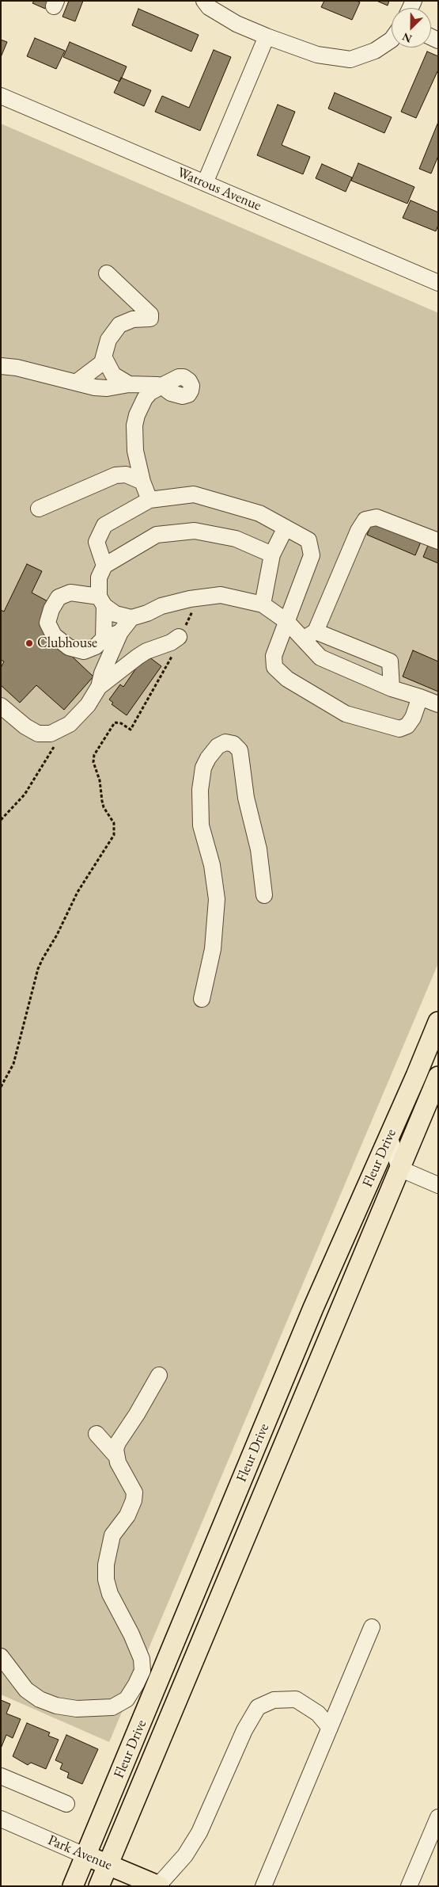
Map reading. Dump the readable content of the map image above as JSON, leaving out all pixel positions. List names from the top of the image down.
{
  "streets": {
    "main road": ["Fleur Drive", "Park Avenue"],
    "street": ["Watrous Avenue"]
  },
  "crossings": [
    ["Fleur Drive", "Park Avenue"]
  ],
  "places": ["Clubhouse"],
  "north": "bottom left"
}
